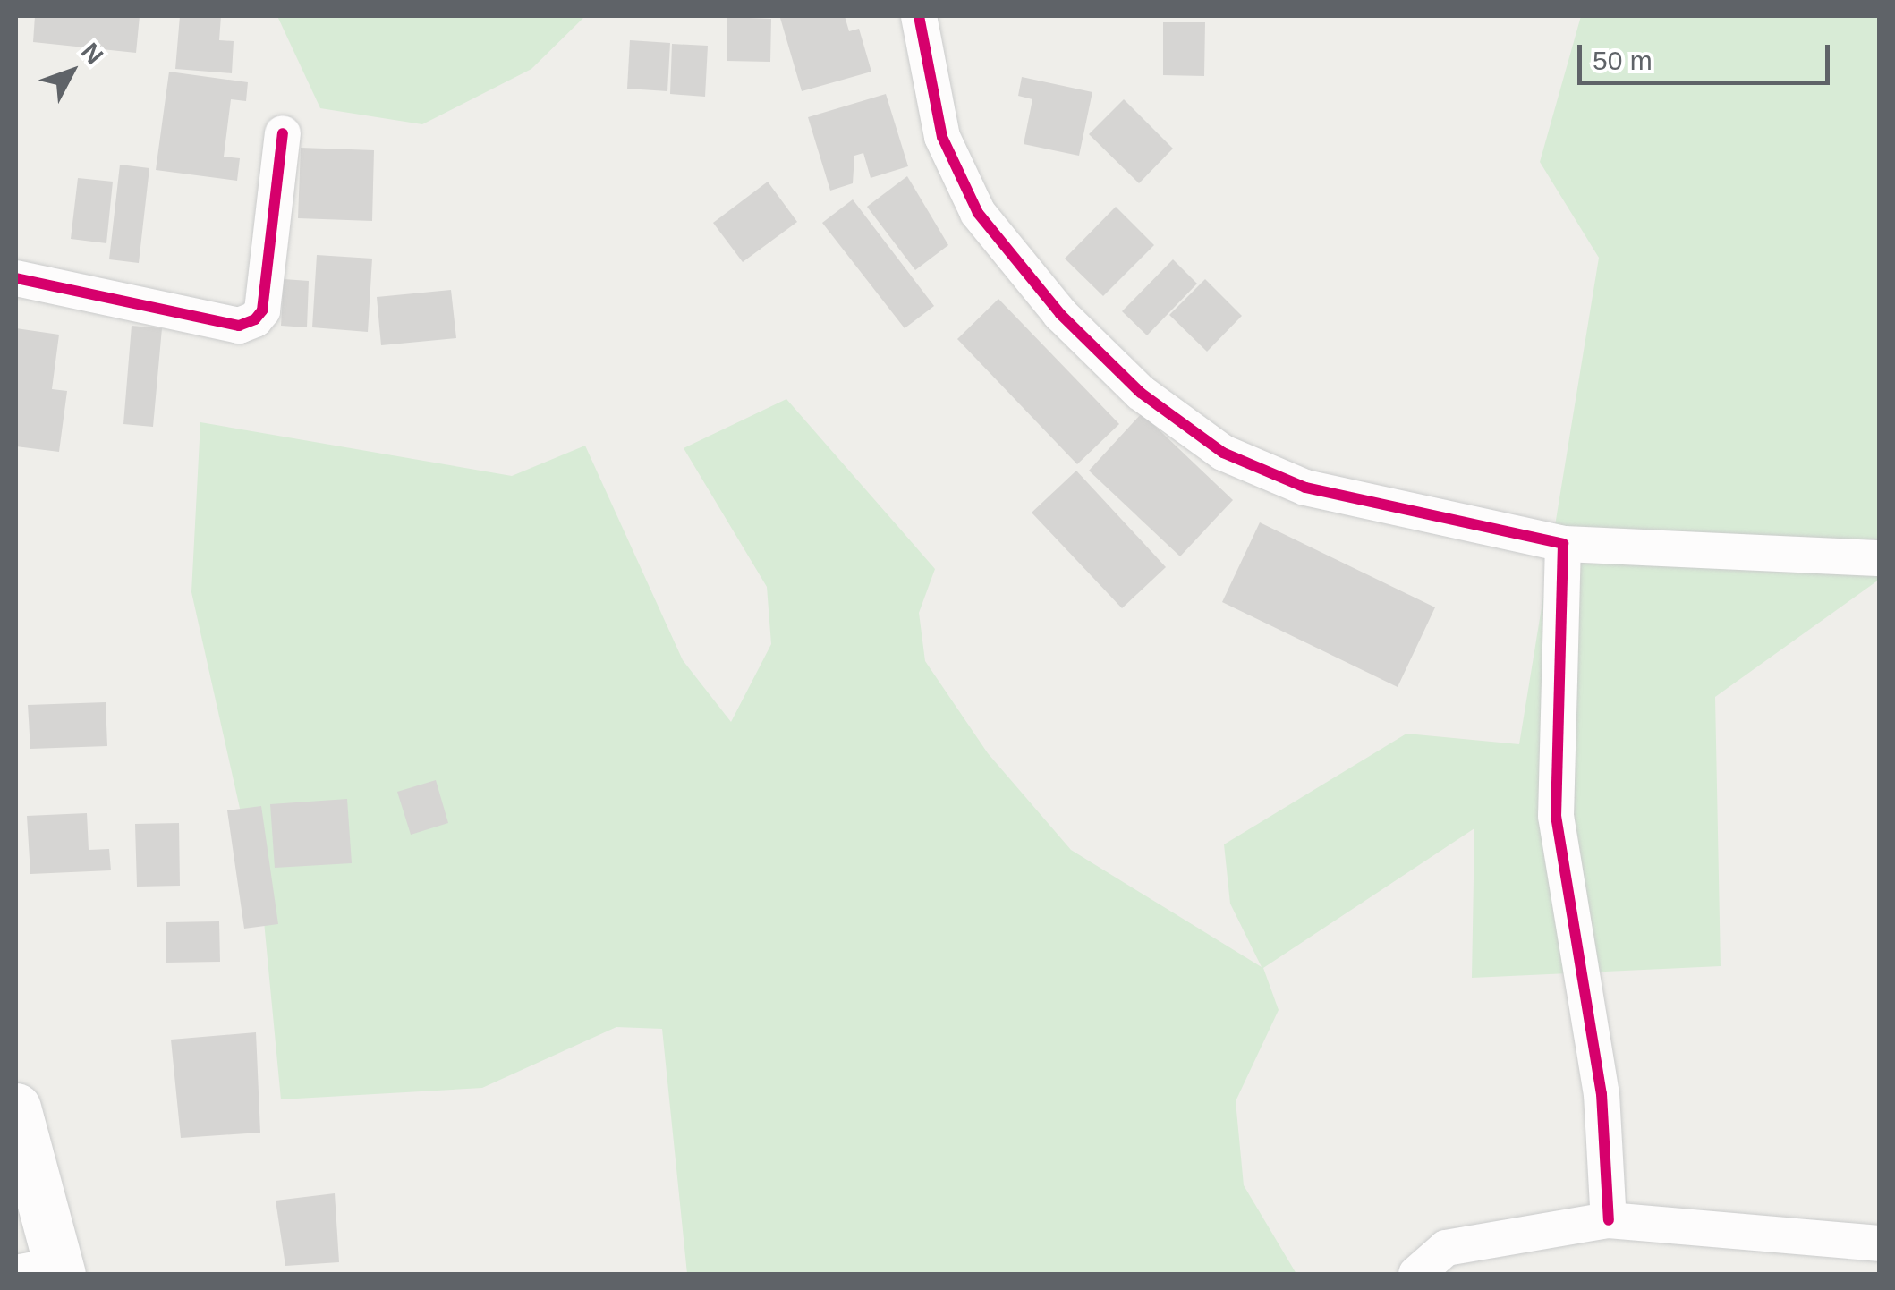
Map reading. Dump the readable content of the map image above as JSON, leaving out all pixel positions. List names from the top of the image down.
{
  "scale_bar": "50 m",
  "north": "top right"
}
